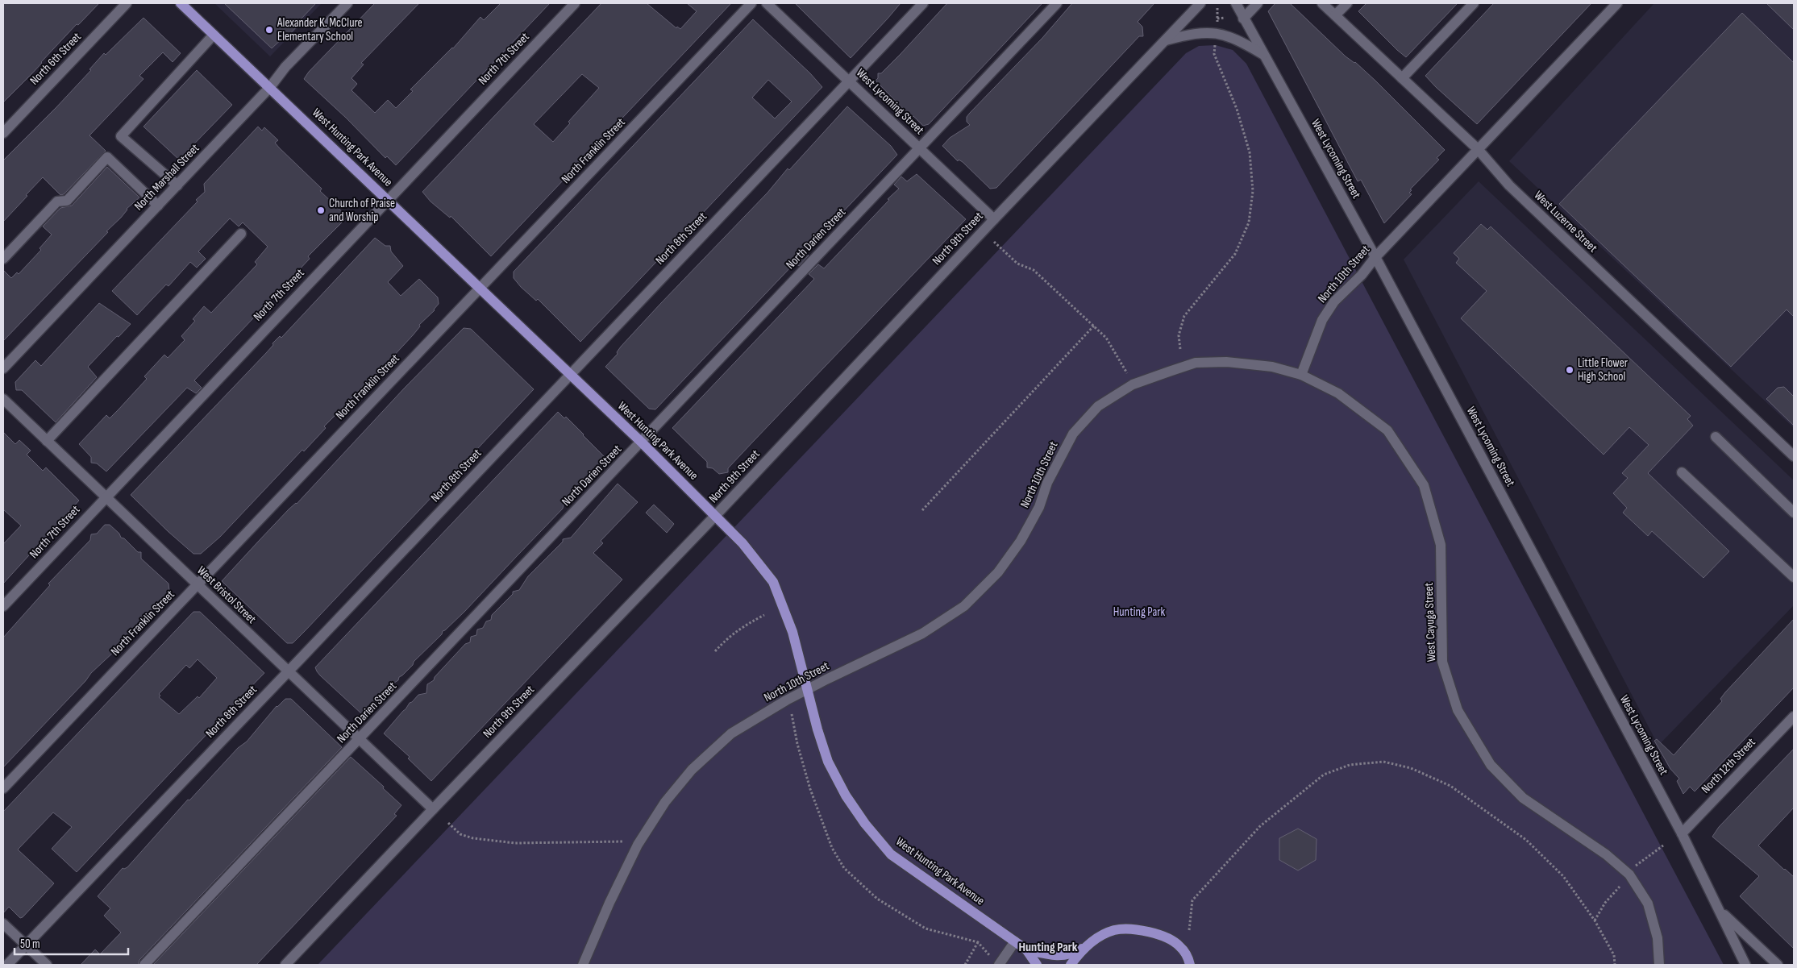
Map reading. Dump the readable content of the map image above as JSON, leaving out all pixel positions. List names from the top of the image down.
{
  "streets": {
    "main road": ["West Hunting Park Avenue"],
    "street": [
      "North 6th Street",
      "North 7th Street",
      "West Lycoming Street",
      "North Franklin Street",
      "North Marshall Street",
      "West Luzerne Street",
      "North 8th Street",
      "North Darien Street",
      "North 9th Street",
      "North 10th Street",
      "West Bristol Street",
      "West Cayuga Street",
      "North 12th Street"
    ]
  },
  "crossings": [
    ["North 7th Street", "West Hunting Park Avenue"],
    ["North 7th Street", "West Bristol Street"],
    ["West Lycoming Street", "North 8th Street"],
    ["West Lycoming Street", "North Darien Street"],
    ["West Lycoming Street", "North 9th Street"],
    ["West Lycoming Street", "North 10th Street"],
    ["West Lycoming Street", "North 12th Street"],
    ["West Hunting Park Avenue", "North Franklin Street"],
    ["West Hunting Park Avenue", "North Marshall Street"],
    ["West Hunting Park Avenue", "North 8th Street"],
    ["West Hunting Park Avenue", "North Darien Street"],
    ["West Hunting Park Avenue", "North 9th Street"],
    ["West Hunting Park Avenue", "North 10th Street"],
    ["North Franklin Street", "West Bristol Street"],
    ["West Luzerne Street", "North 10th Street"],
    ["North 8th Street", "West Bristol Street"],
    ["North Darien Street", "West Bristol Street"],
    ["North 9th Street", "West Bristol Street"],
    ["North 10th Street", "West Cayuga Street"]
  ],
  "districts": ["Hunting Park"],
  "parks": ["Hunting Park"],
  "places": ["Alexander K. McClure Elementary School", "Church of Praise and Worship", "Little Flower High School"],
  "scale_bar": "50 m"
}
